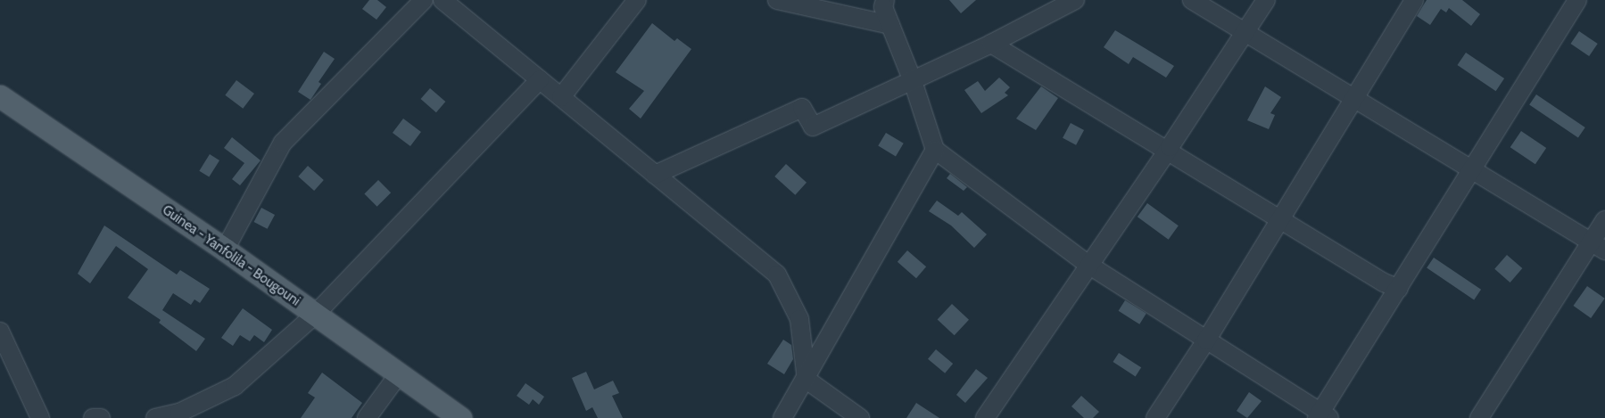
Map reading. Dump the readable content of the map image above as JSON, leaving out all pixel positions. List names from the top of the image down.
{
  "streets": {
    "main road": ["Guinea - Yanfolila - Bougouni"]
  }
}
